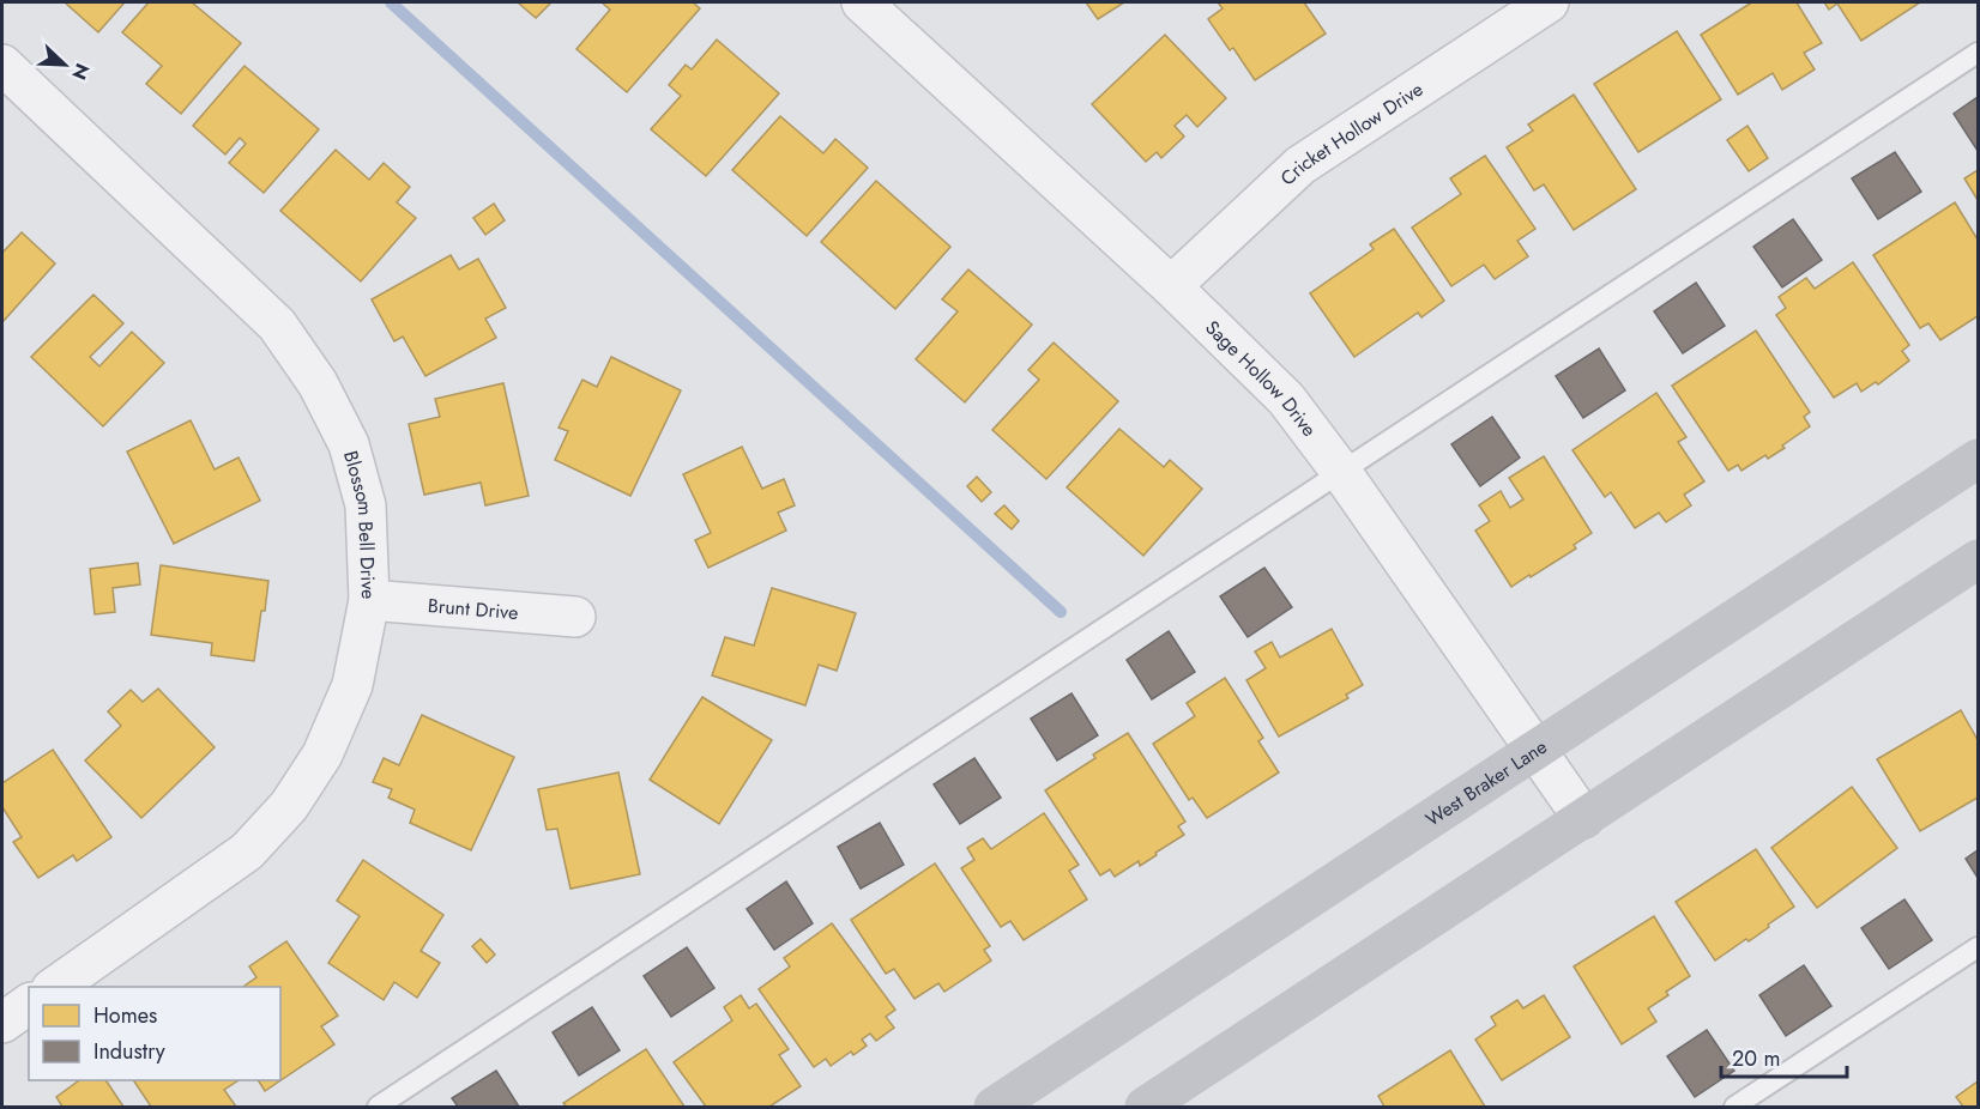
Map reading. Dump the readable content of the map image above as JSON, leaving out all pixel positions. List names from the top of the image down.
{
  "streets": {
    "main road": ["West Braker Lane"],
    "street": [
      "Cricket Hollow Drive",
      "Sage Hollow Drive",
      "Blossom Bell Drive",
      "Brunt Drive"
    ]
  },
  "crossings": [
    ["Cricket Hollow Drive", "Sage Hollow Drive"],
    ["Sage Hollow Drive", "West Braker Lane"],
    ["Blossom Bell Drive", "Brunt Drive"]
  ],
  "legend": ["Homes", "Industry"],
  "scale_bar": "20 m",
  "north": "bottom right"
}
